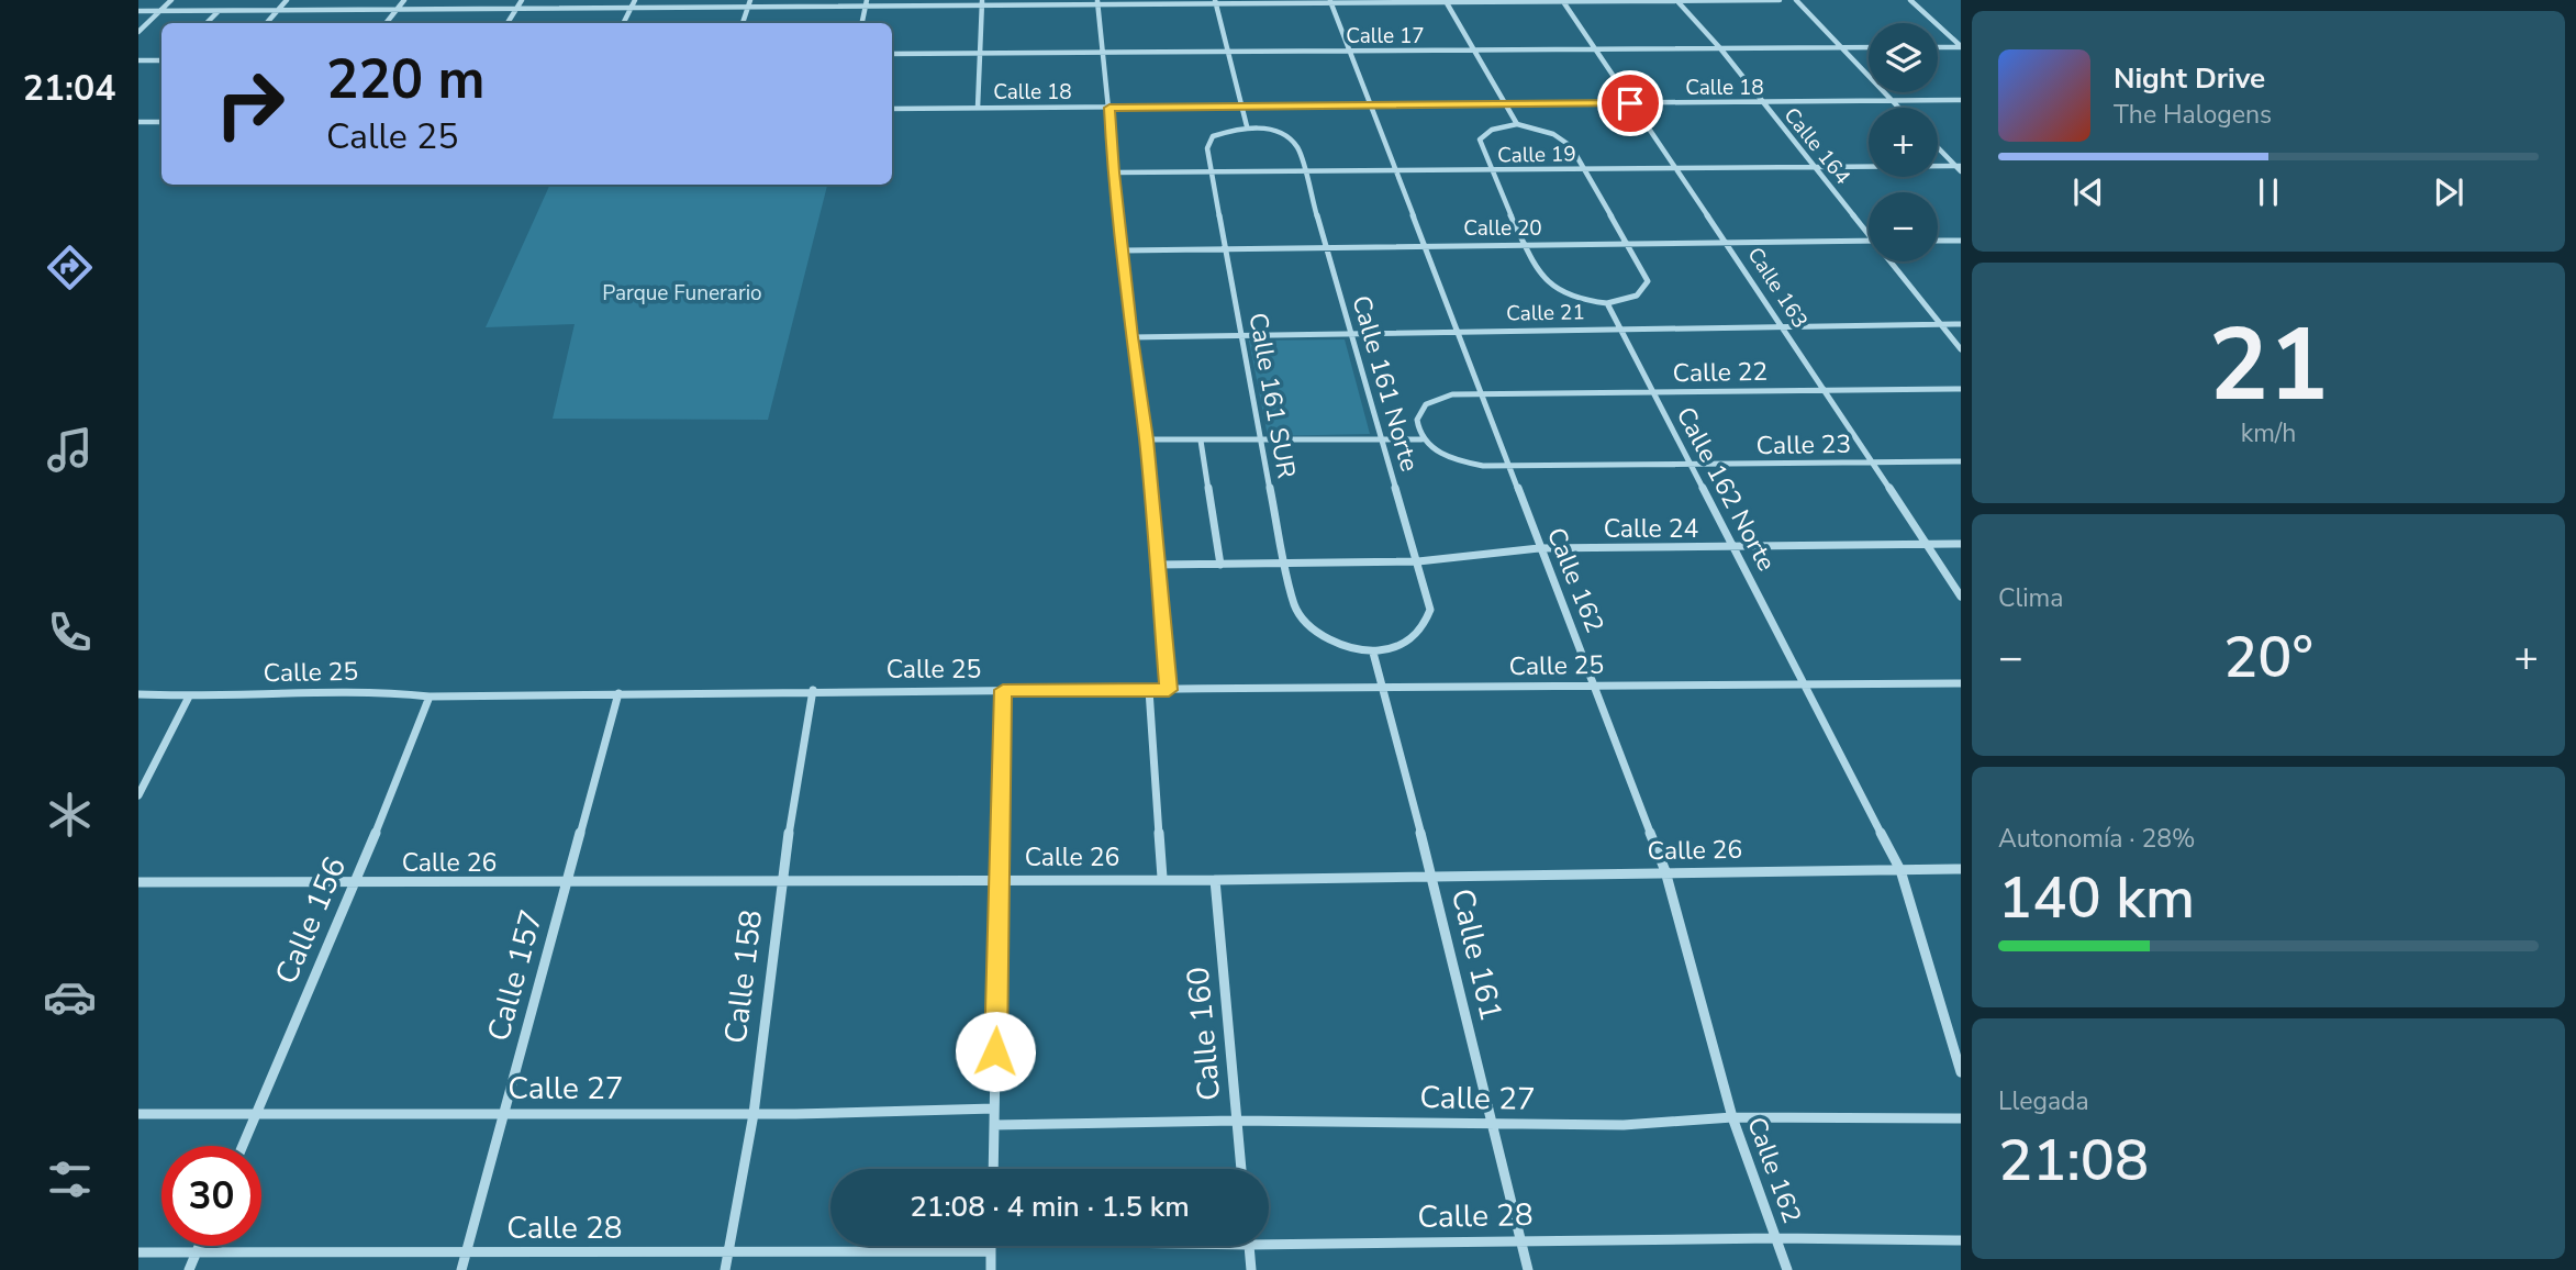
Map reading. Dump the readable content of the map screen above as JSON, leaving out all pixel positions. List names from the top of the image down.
{
  "streets": {
    "street": [
      "Calle 17",
      "Calle 18",
      "Calle 164",
      "Calle 19",
      "Calle 20",
      "Calle 163",
      "Calle 21",
      "Calle 22",
      "Calle 161 Norte",
      "Calle 161 SUR",
      "Calle 23",
      "Calle 162 Norte",
      "Calle 24",
      "Calle 162",
      "Calle 25",
      "Calle 26",
      "Calle 156",
      "Calle 161",
      "Calle 157",
      "Calle 158",
      "Calle 160",
      "Calle 27",
      "Calle 28"
    ]
  },
  "crossings": [
    ["Calle 17", "Calle 164"],
    ["Calle 17", "Calle 163"],
    ["Calle 17", "Calle 162"],
    ["Calle 18", "Calle 164"],
    ["Calle 18", "Calle 163"],
    ["Calle 18", "Calle 162"],
    ["Calle 164", "Calle 19"],
    ["Calle 164", "Calle 21"],
    ["Calle 19", "Calle 163"],
    ["Calle 19", "Calle 161 Norte"],
    ["Calle 19", "Calle 161 SUR"],
    ["Calle 19", "Calle 162"],
    ["Calle 20", "Calle 163"],
    ["Calle 20", "Calle 161 Norte"],
    ["Calle 20", "Calle 161 SUR"],
    ["Calle 20", "Calle 162"],
    ["Calle 163", "Calle 21"],
    ["Calle 163", "Calle 22"],
    ["Calle 163", "Calle 23"],
    ["Calle 163", "Calle 24"],
    ["Calle 21", "Calle 161 Norte"],
    ["Calle 21", "Calle 161 SUR"],
    ["Calle 21", "Calle 162 Norte"],
    ["Calle 21", "Calle 162"],
    ["Calle 22", "Calle 23"],
    ["Calle 22", "Calle 162 Norte"],
    ["Calle 22", "Calle 162"],
    ["Calle 161 Norte", "Calle 161 SUR"],
    ["Calle 161 Norte", "Calle 24"],
    ["Calle 161 Norte", "Calle 161"],
    ["Calle 161 SUR", "Calle 24"],
    ["Calle 161 SUR", "Calle 161"],
    ["Calle 23", "Calle 162 Norte"],
    ["Calle 23", "Calle 162"],
    ["Calle 162 Norte", "Calle 24"],
    ["Calle 162 Norte", "Calle 25"],
    ["Calle 162 Norte", "Calle 26"],
    ["Calle 24", "Calle 162"],
    ["Calle 162", "Calle 25"],
    ["Calle 162", "Calle 26"],
    ["Calle 162", "Calle 27"],
    ["Calle 162", "Calle 28"],
    ["Calle 25", "Calle 156"],
    ["Calle 25", "Calle 161"],
    ["Calle 25", "Calle 157"],
    ["Calle 25", "Calle 158"],
    ["Calle 26", "Calle 156"],
    ["Calle 26", "Calle 161"],
    ["Calle 26", "Calle 157"],
    ["Calle 26", "Calle 158"],
    ["Calle 26", "Calle 160"],
    ["Calle 156", "Calle 27"],
    ["Calle 161", "Calle 27"],
    ["Calle 161", "Calle 28"],
    ["Calle 157", "Calle 27"],
    ["Calle 157", "Calle 28"],
    ["Calle 158", "Calle 27"],
    ["Calle 158", "Calle 28"],
    ["Calle 160", "Calle 27"]
  ],
  "parks": ["Parque Funerario"],
  "page": {
    "tabs": "21:04",
    "map_buttons": ["+", "−"],
    "turn": ["220 m", "Calle 25"],
    "song": ["Night Drive", "The Halogens"],
    "tile": [
      ["21", "km/h"],
      "Clima",
      ["Autonomía · 28%", "140 km"],
      ["Llegada", "21:08"]
    ],
    "heat": ["−", "20°", "+"],
    "limit": "30",
    "trip": "21:08 · 4 min · 1.5 km"
  }
}
